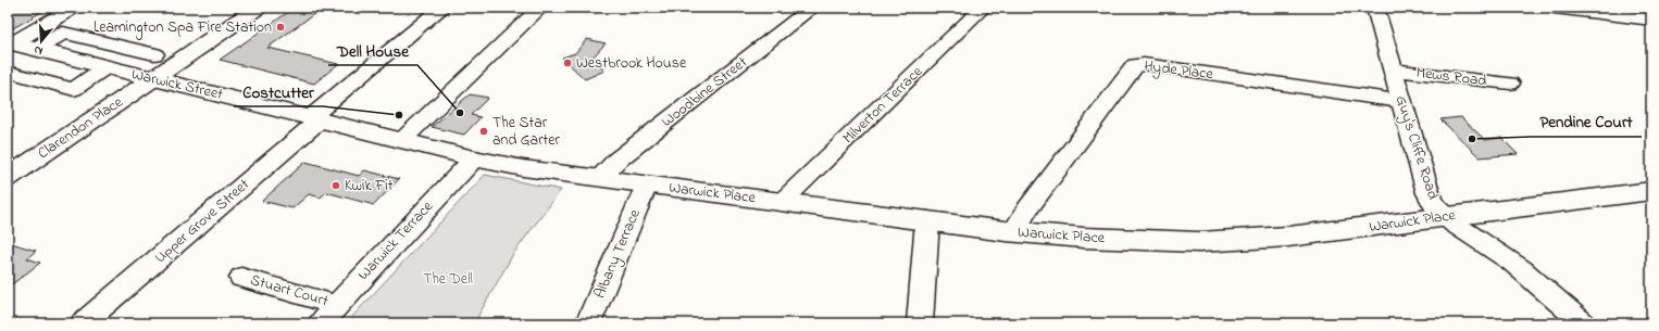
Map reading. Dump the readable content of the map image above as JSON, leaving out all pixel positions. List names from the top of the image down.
{
  "streets": {
    "main road": ["Warwick Street", "Clarendon Place", "Warwick Place"],
    "street": [
      "Hyde Place",
      "Mews Road",
      "Woodbine Street",
      "Milverton Terrace",
      "Guy's Cliffe Road",
      "Upper Grove Street",
      "Warwick Terrace",
      "Albany Terrace",
      "Stuart Court"
    ]
  },
  "crossings": [
    ["Hyde Place", "Guy's Cliffe Road"],
    ["Hyde Place", "Warwick Place"],
    ["Mews Road", "Guy's Cliffe Road"],
    ["Warwick Street", "Clarendon Place"],
    ["Warwick Street", "Warwick Place"],
    ["Warwick Street", "Upper Grove Street"],
    ["Warwick Street", "Warwick Terrace"],
    ["Woodbine Street", "Warwick Place"],
    ["Milverton Terrace", "Warwick Place"],
    ["Guy's Cliffe Road", "Warwick Place"],
    ["Warwick Place", "Warwick Terrace"],
    ["Warwick Place", "Albany Terrace"],
    ["Warwick Terrace", "Stuart Court"]
  ],
  "parks": ["The Dell"],
  "places": [
    "Leamington Spa Fire Station",
    "Westbrook House",
    "Dell House",
    "Costcutter",
    "The Star and Garter",
    "Pendine Court",
    "Kwik Fit"
  ],
  "north": "bottom"
}
